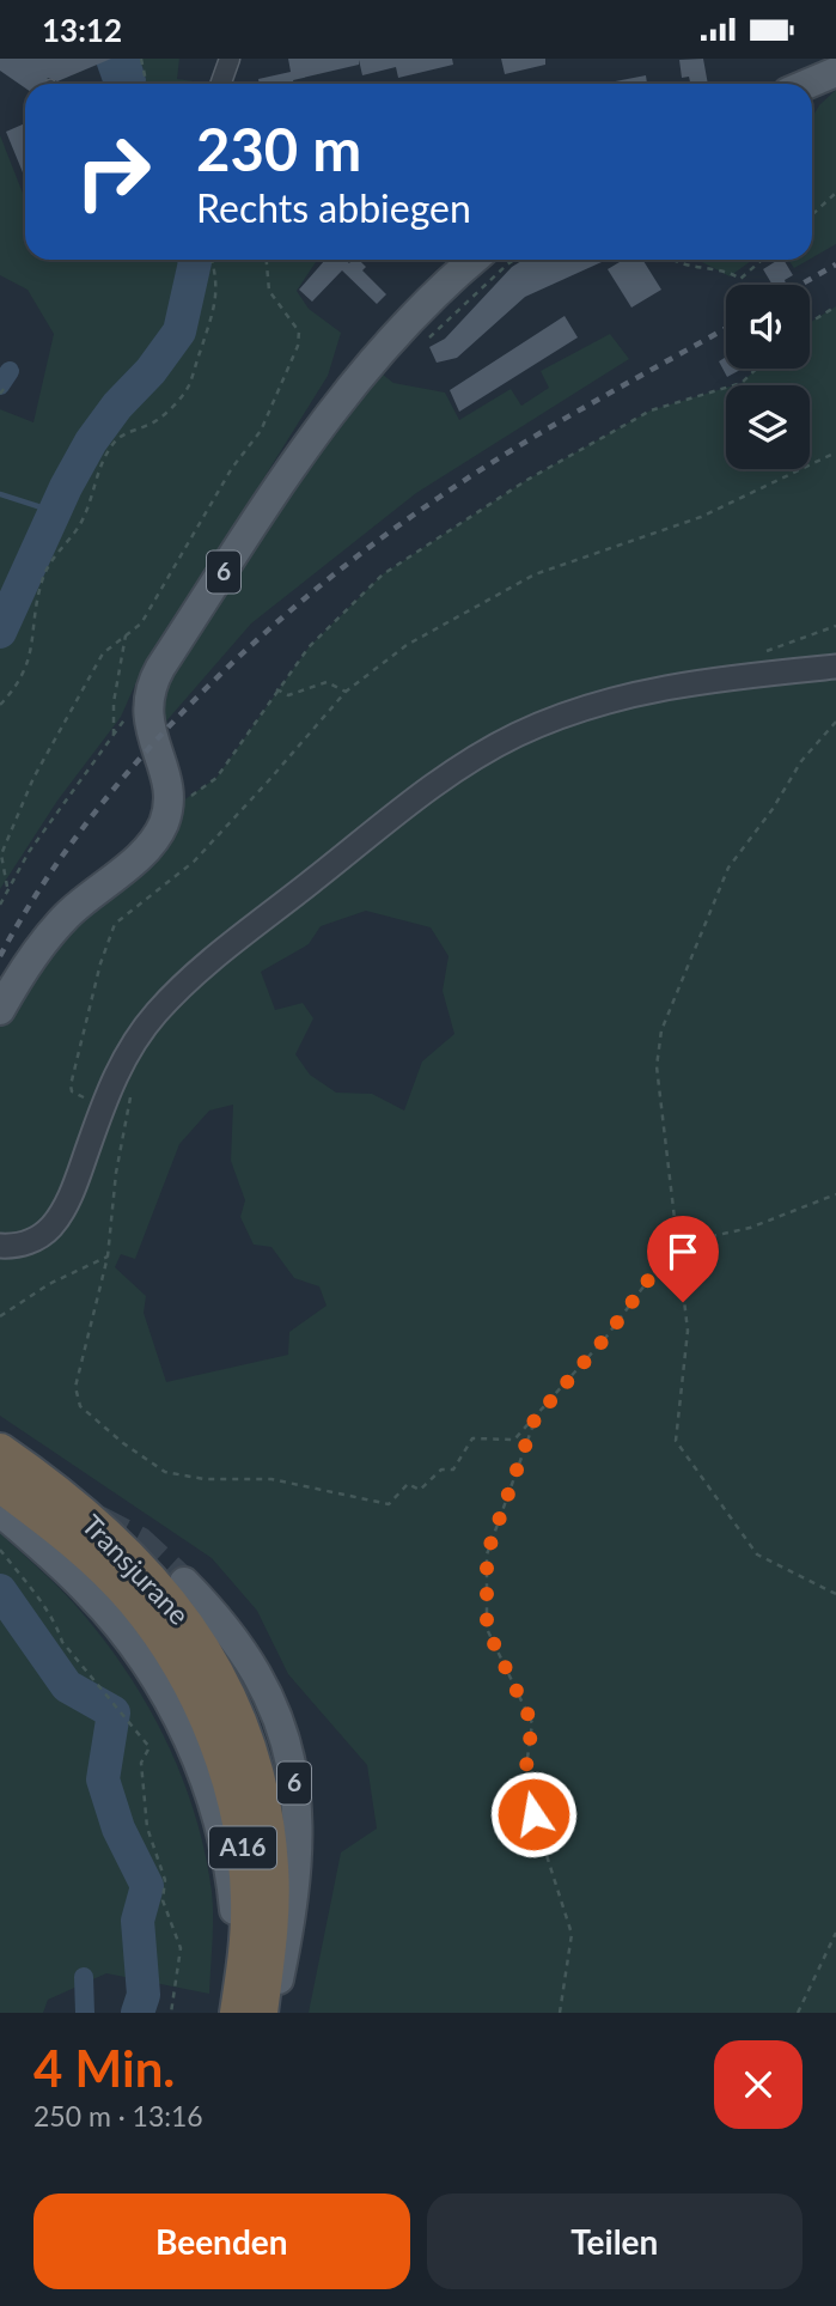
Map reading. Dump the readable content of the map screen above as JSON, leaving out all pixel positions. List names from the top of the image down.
{
  "streets": {
    "highway": ["Transjurane", "A16"],
    "main road": ["6"]
  },
  "page": {
    "status": "13:12",
    "turn": ["230 m", "Rechts abbiegen"],
    "heading": ["4 Min.", "250 m · 13:16"],
    "buttons": ["Beenden", "Teilen"]
  }
}
